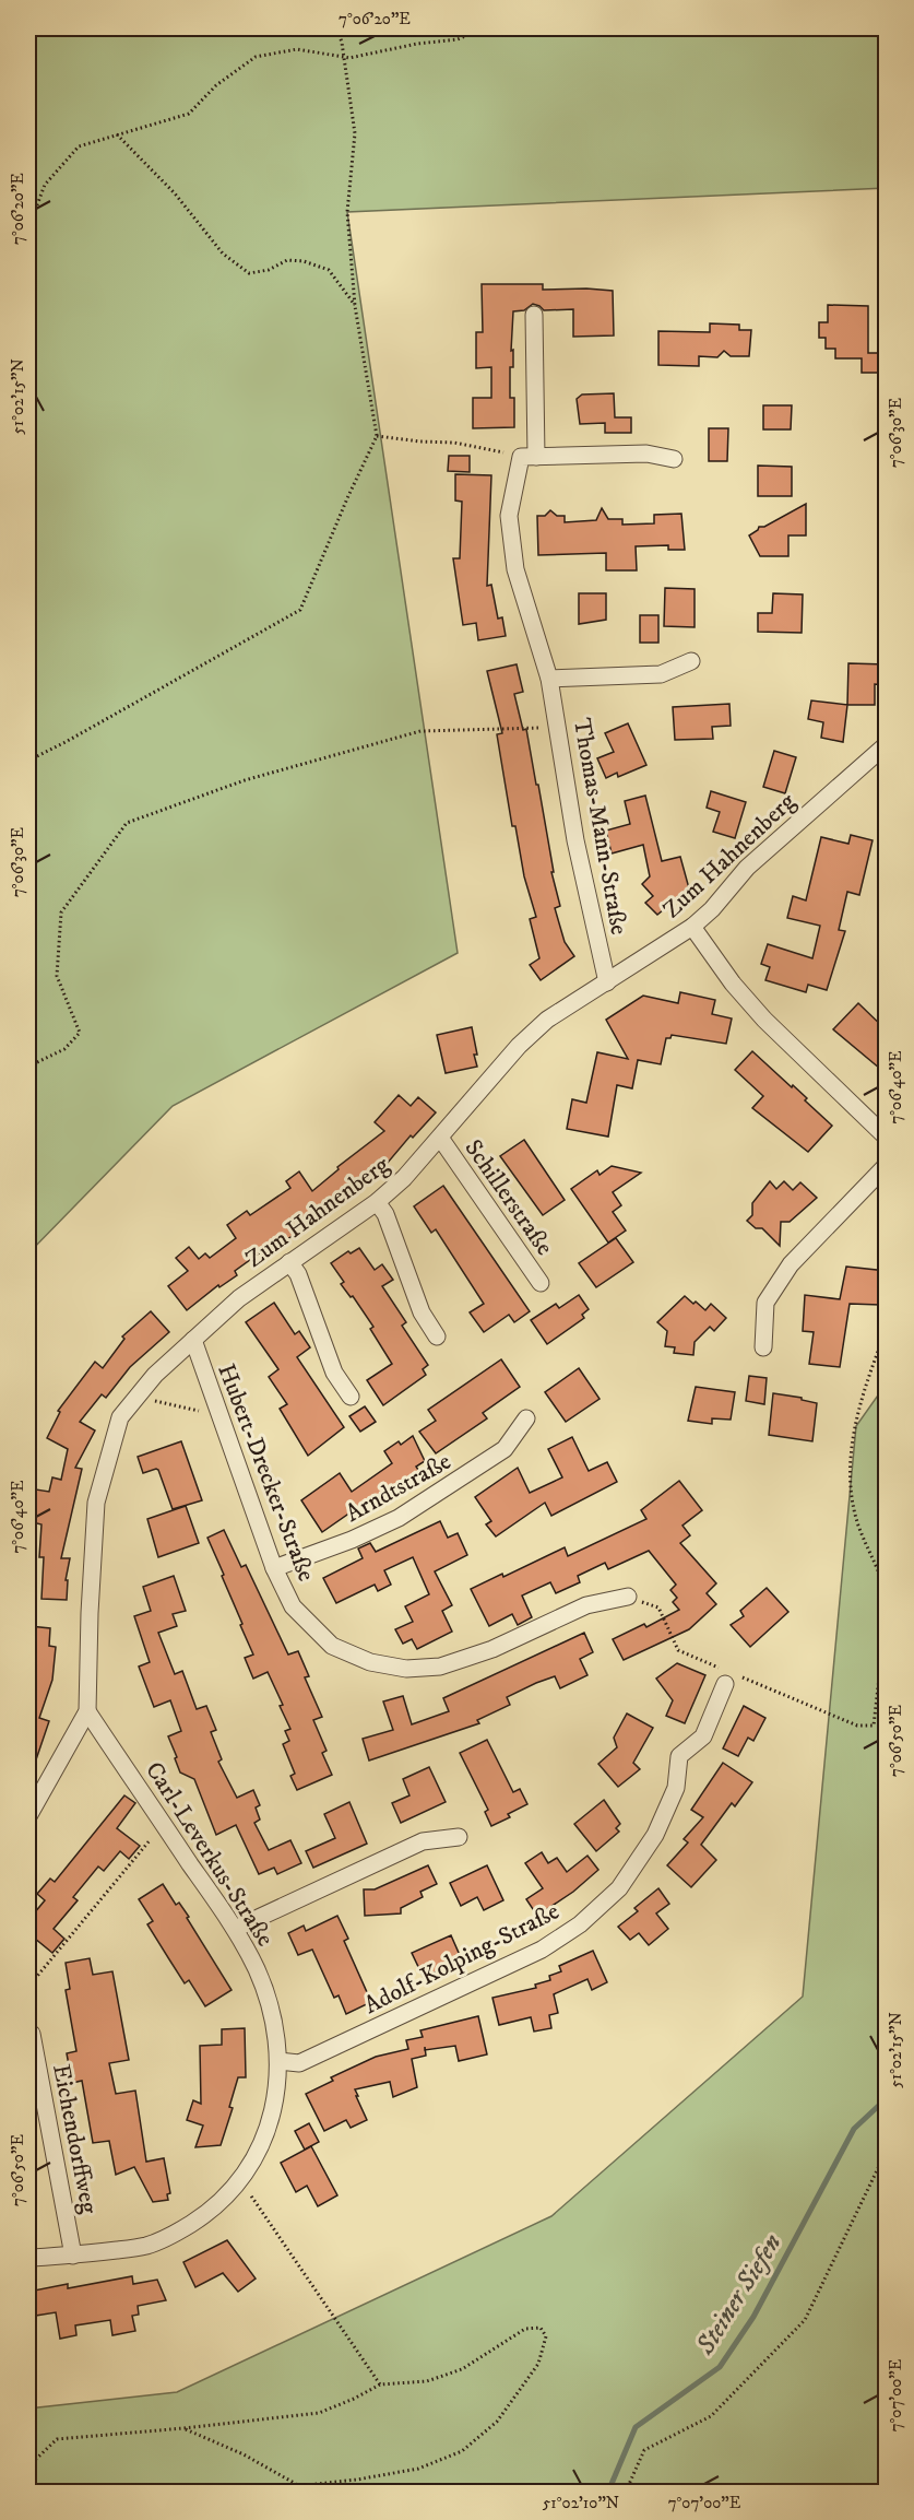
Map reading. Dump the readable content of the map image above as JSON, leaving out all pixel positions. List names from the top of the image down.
{
  "streets": {
    "street": [
      "Thomas-Mann-Straße",
      "Zum Hahnenberg",
      "Schillerstraße",
      "Hubert-Drecker-Straße",
      "Arndtstraße",
      "Carl-Leverkus-Straße",
      "Adolf-Kolping-Straße",
      "Eichendorffweg"
    ]
  },
  "crossings": [
    ["Thomas-Mann-Straße", "Zum Hahnenberg"],
    ["Zum Hahnenberg", "Schillerstraße"],
    ["Zum Hahnenberg", "Hubert-Drecker-Straße"],
    ["Zum Hahnenberg", "Carl-Leverkus-Straße"],
    ["Hubert-Drecker-Straße", "Arndtstraße"],
    ["Carl-Leverkus-Straße", "Adolf-Kolping-Straße"],
    ["Carl-Leverkus-Straße", "Eichendorffweg"]
  ],
  "water": ["Steiner Siefen"],
  "coordinates": [
    "7°06'20\"E",
    "51°02'15\"N",
    "7°06'30\"E",
    "7°06'40\"E",
    "7°06'50\"E",
    "7°07'00\"E",
    "51°02'10\"N"
  ]
}
